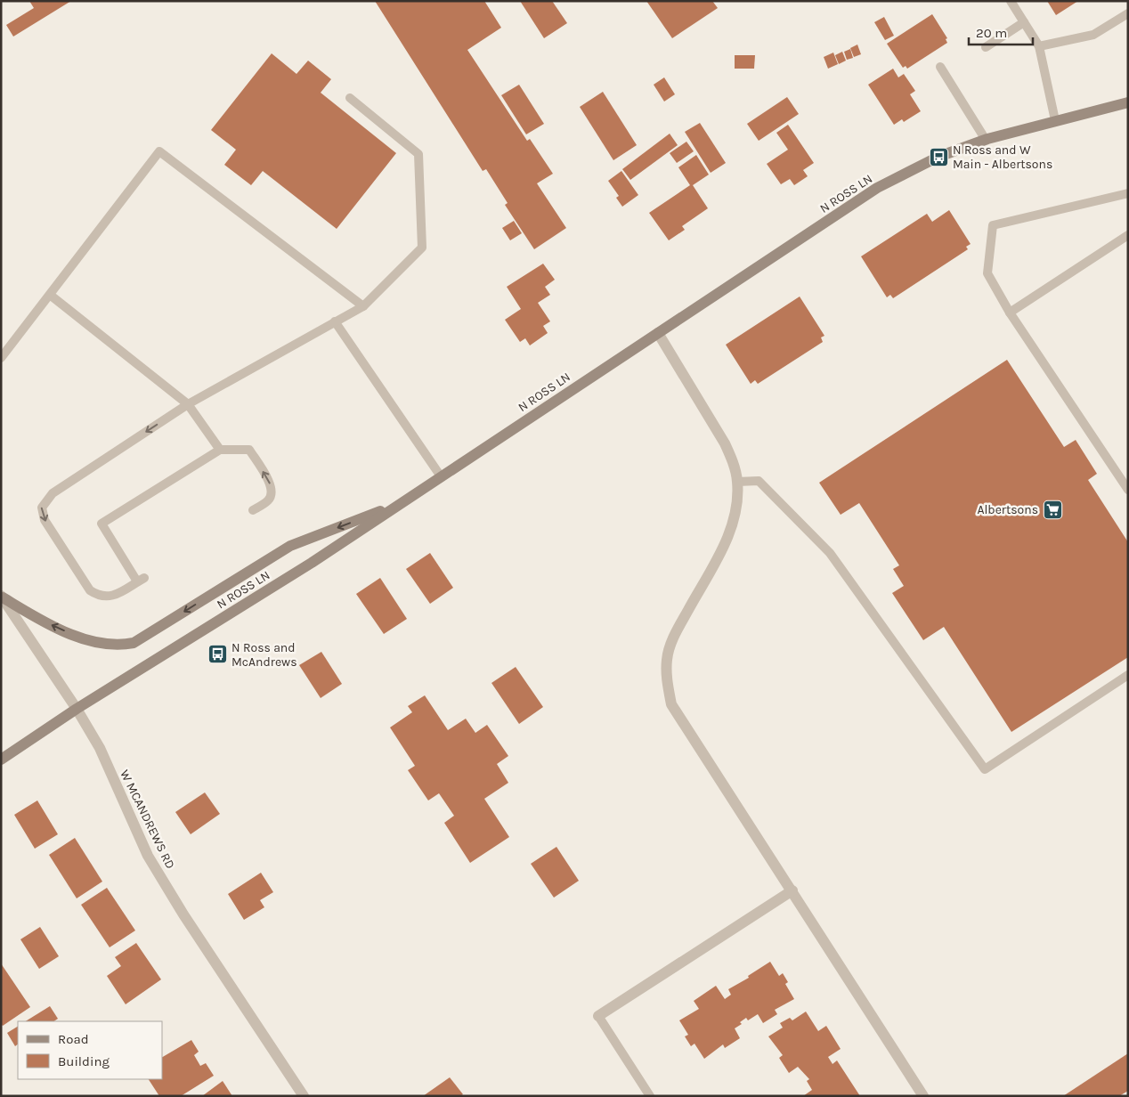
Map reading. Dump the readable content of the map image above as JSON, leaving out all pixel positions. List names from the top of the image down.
{
  "streets": {
    "main road": ["N ROSS LN"],
    "street": ["W MCANDREWS RD"]
  },
  "crossings": [
    ["N ROSS LN", "W MCANDREWS RD"]
  ],
  "places": {
    "bus stop": ["N Ross and W Main - Albertsons", "N Ross and McAndrews"],
    "supermarket": ["Albertsons"]
  },
  "legend": ["Road", "Building"],
  "scale_bar": "20 m"
}
